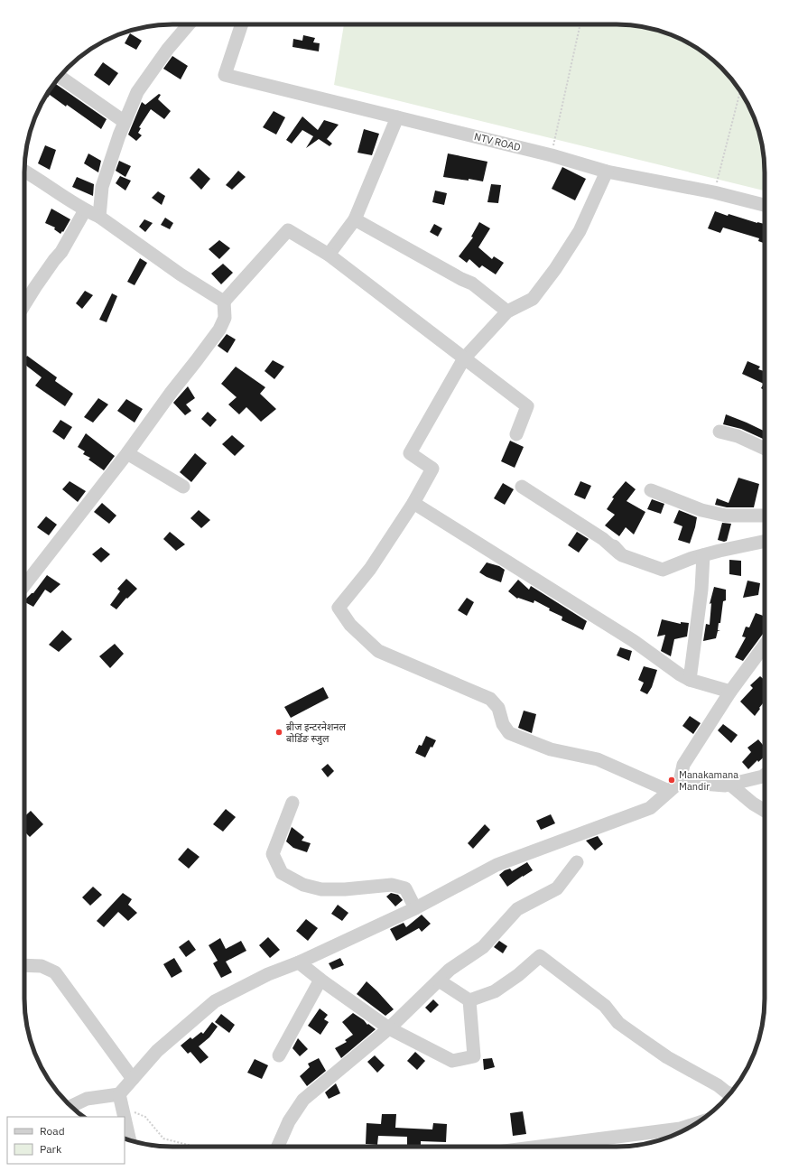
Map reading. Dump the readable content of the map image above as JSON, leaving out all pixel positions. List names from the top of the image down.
{
  "streets": {
    "street": ["NTV ROAD"]
  },
  "places": ["ब्रीज इन्टरनेशनल बोर्डिङ स्जुल", "Manakamana Mandir"],
  "legend": ["Road", "Park"]
}
